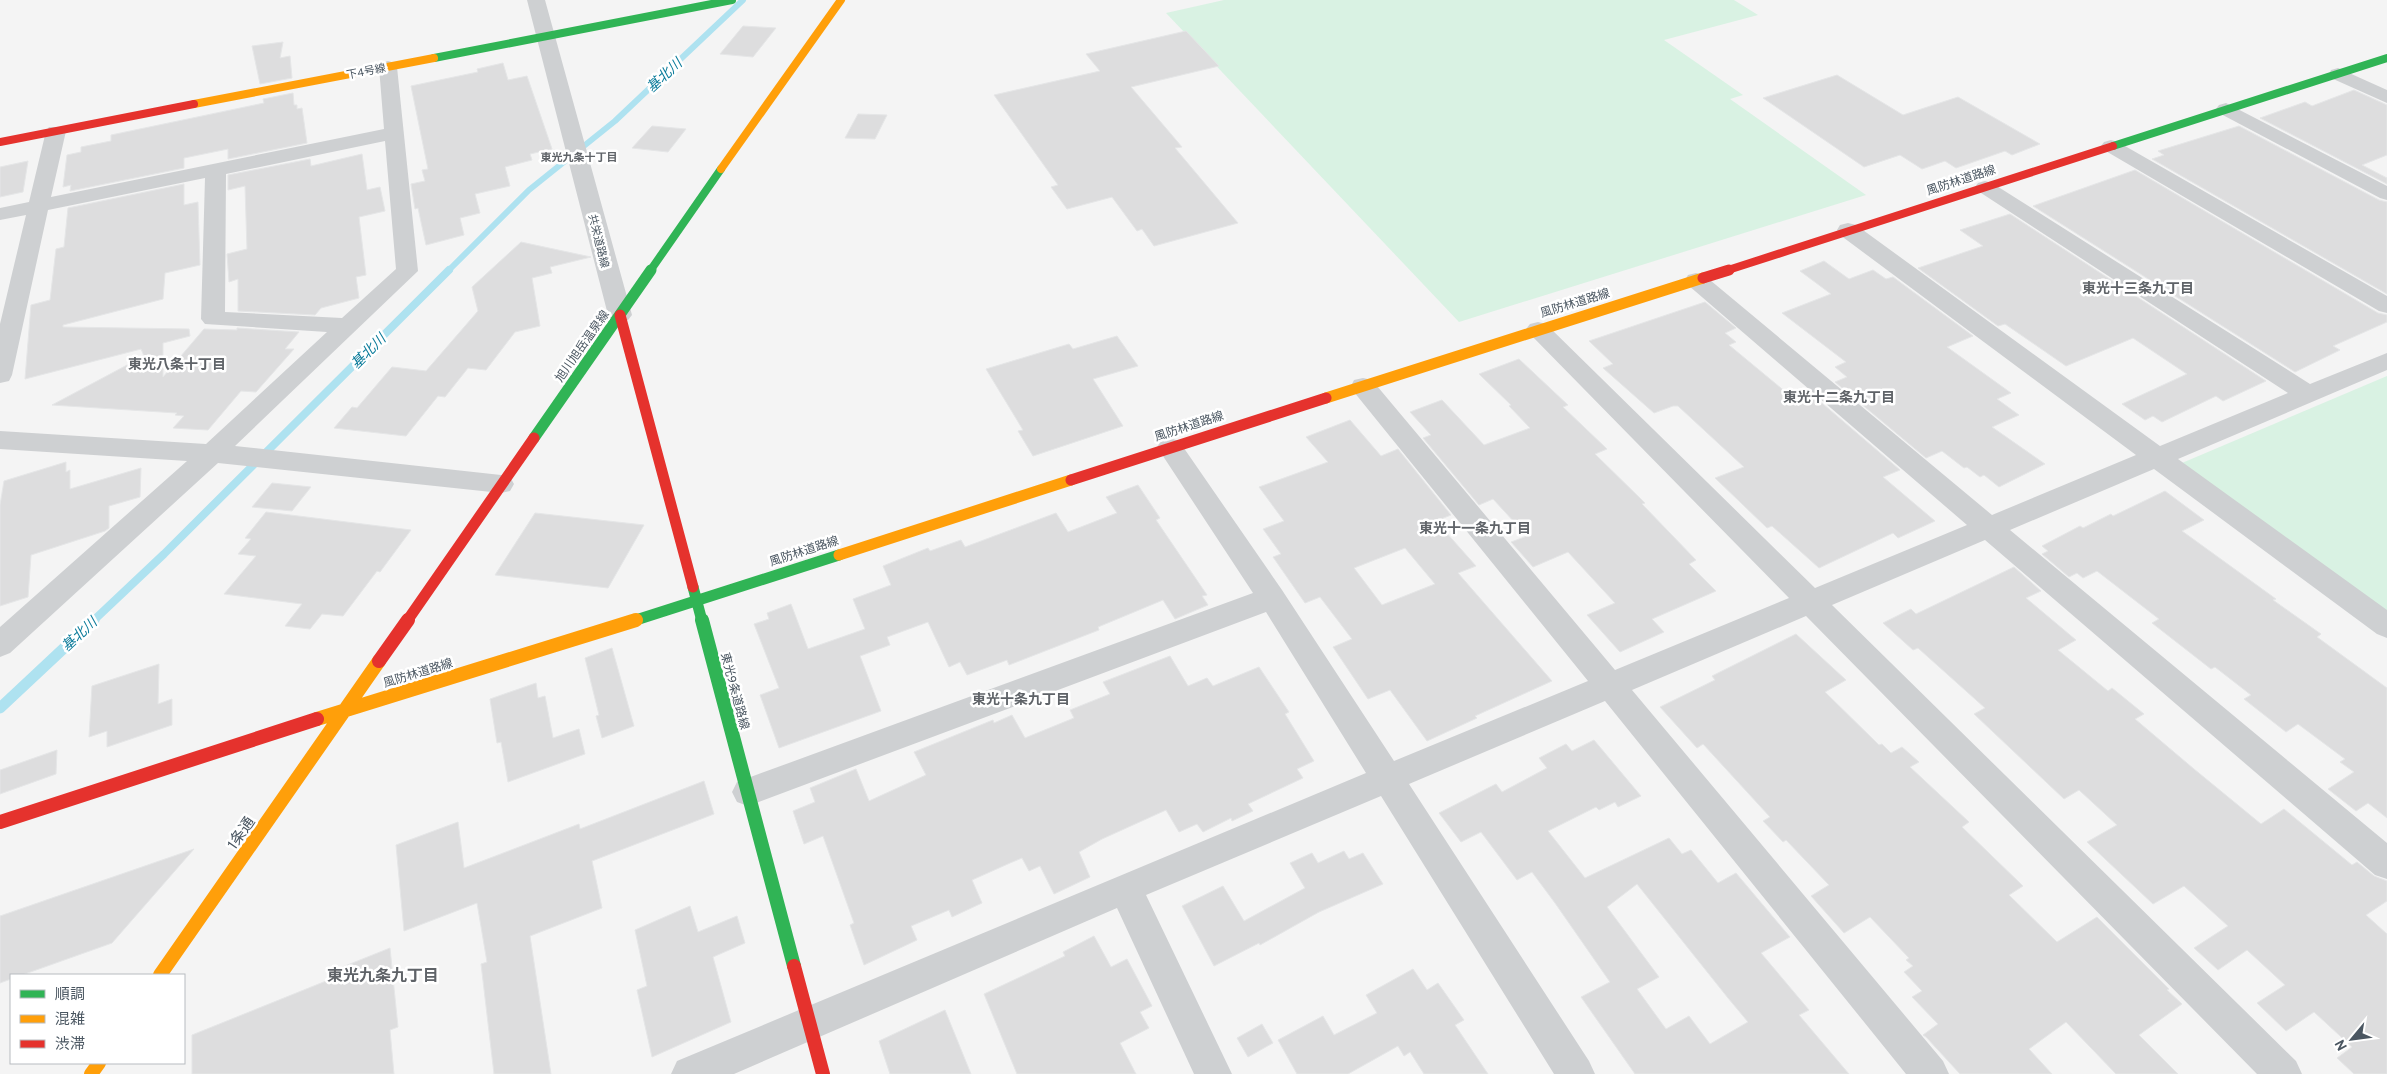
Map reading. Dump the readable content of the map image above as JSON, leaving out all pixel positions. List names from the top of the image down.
{
  "streets": {
    "street": [
      "下4号線",
      "風防林道路線",
      "共栄道路線",
      "旭川旭岳温泉線",
      "東光9条道路線",
      "1条通"
    ]
  },
  "crossings": [
    ["下4号線", "共栄道路線"],
    ["風防林道路線", "旭川旭岳温泉線"],
    ["風防林道路線", "東光9条道路線"],
    ["風防林道路線", "1条通"],
    ["共栄道路線", "旭川旭岳温泉線"],
    ["共栄道路線", "東光9条道路線"],
    ["旭川旭岳温泉線", "東光9条道路線"],
    ["旭川旭岳温泉線", "1条通"]
  ],
  "districts": [
    "東光九条十丁目",
    "東光十三条九丁目",
    "東光八条十丁目",
    "東光十二条九丁目",
    "東光十一条九丁目",
    "東光十条九丁目",
    "東光九条九丁目"
  ],
  "water": ["基北川"],
  "legend": ["順調", "混雑", "渋滞"],
  "north": "bottom left"
}
